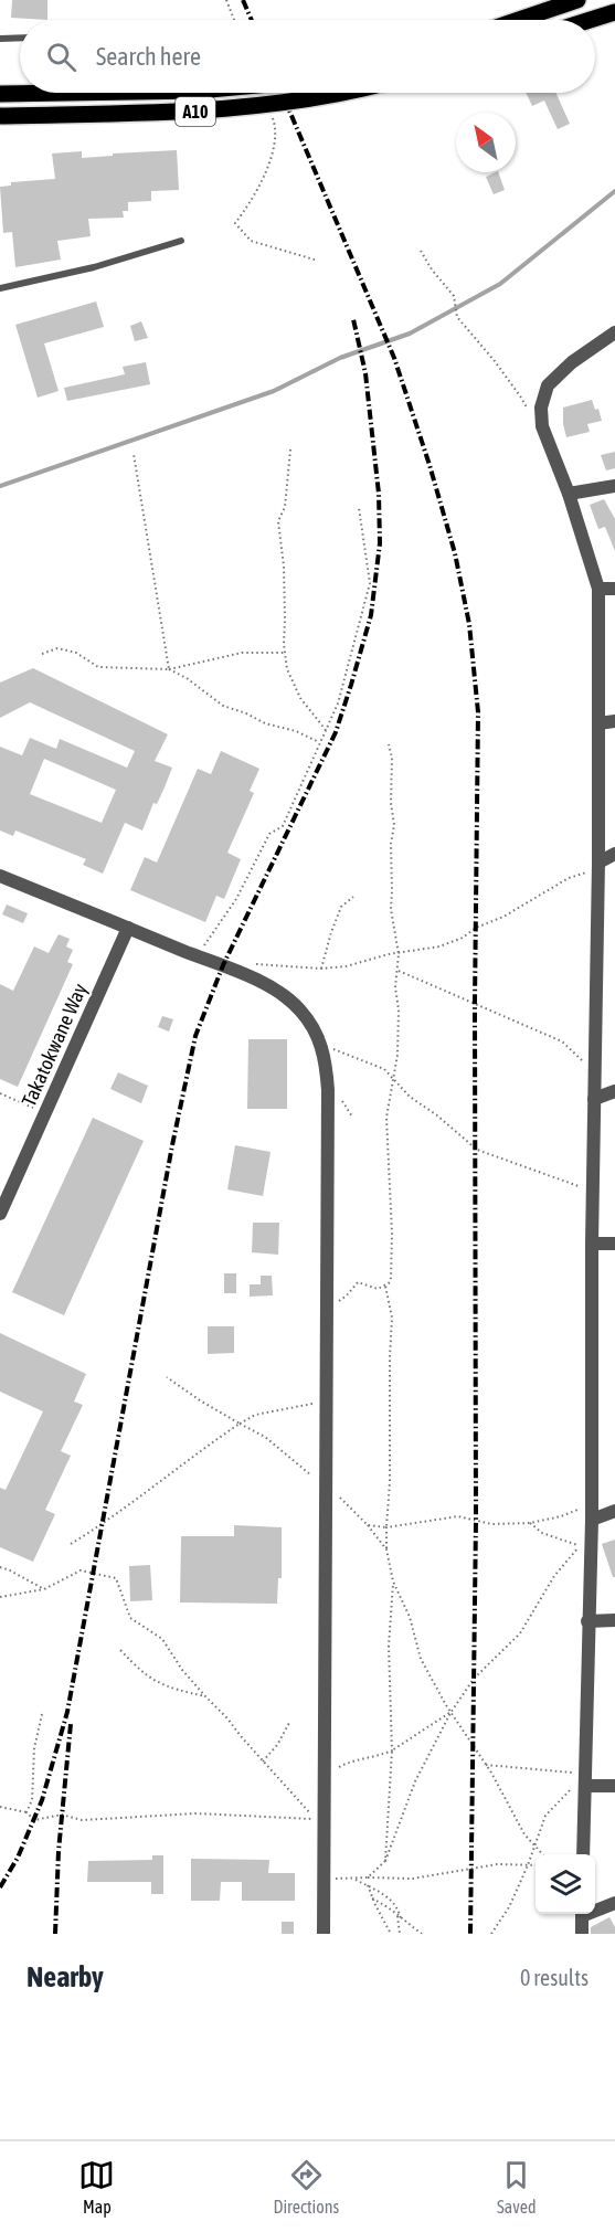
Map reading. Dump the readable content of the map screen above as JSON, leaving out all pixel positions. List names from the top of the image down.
{
  "streets": {
    "main road": ["A10"],
    "street": ["Takatokwane Way"]
  },
  "north": "top left",
  "page": {
    "search": "Search here",
    "heading": ["Nearby", "0 results"],
    "nav": ["Map", "Directions", "Saved"]
  }
}
